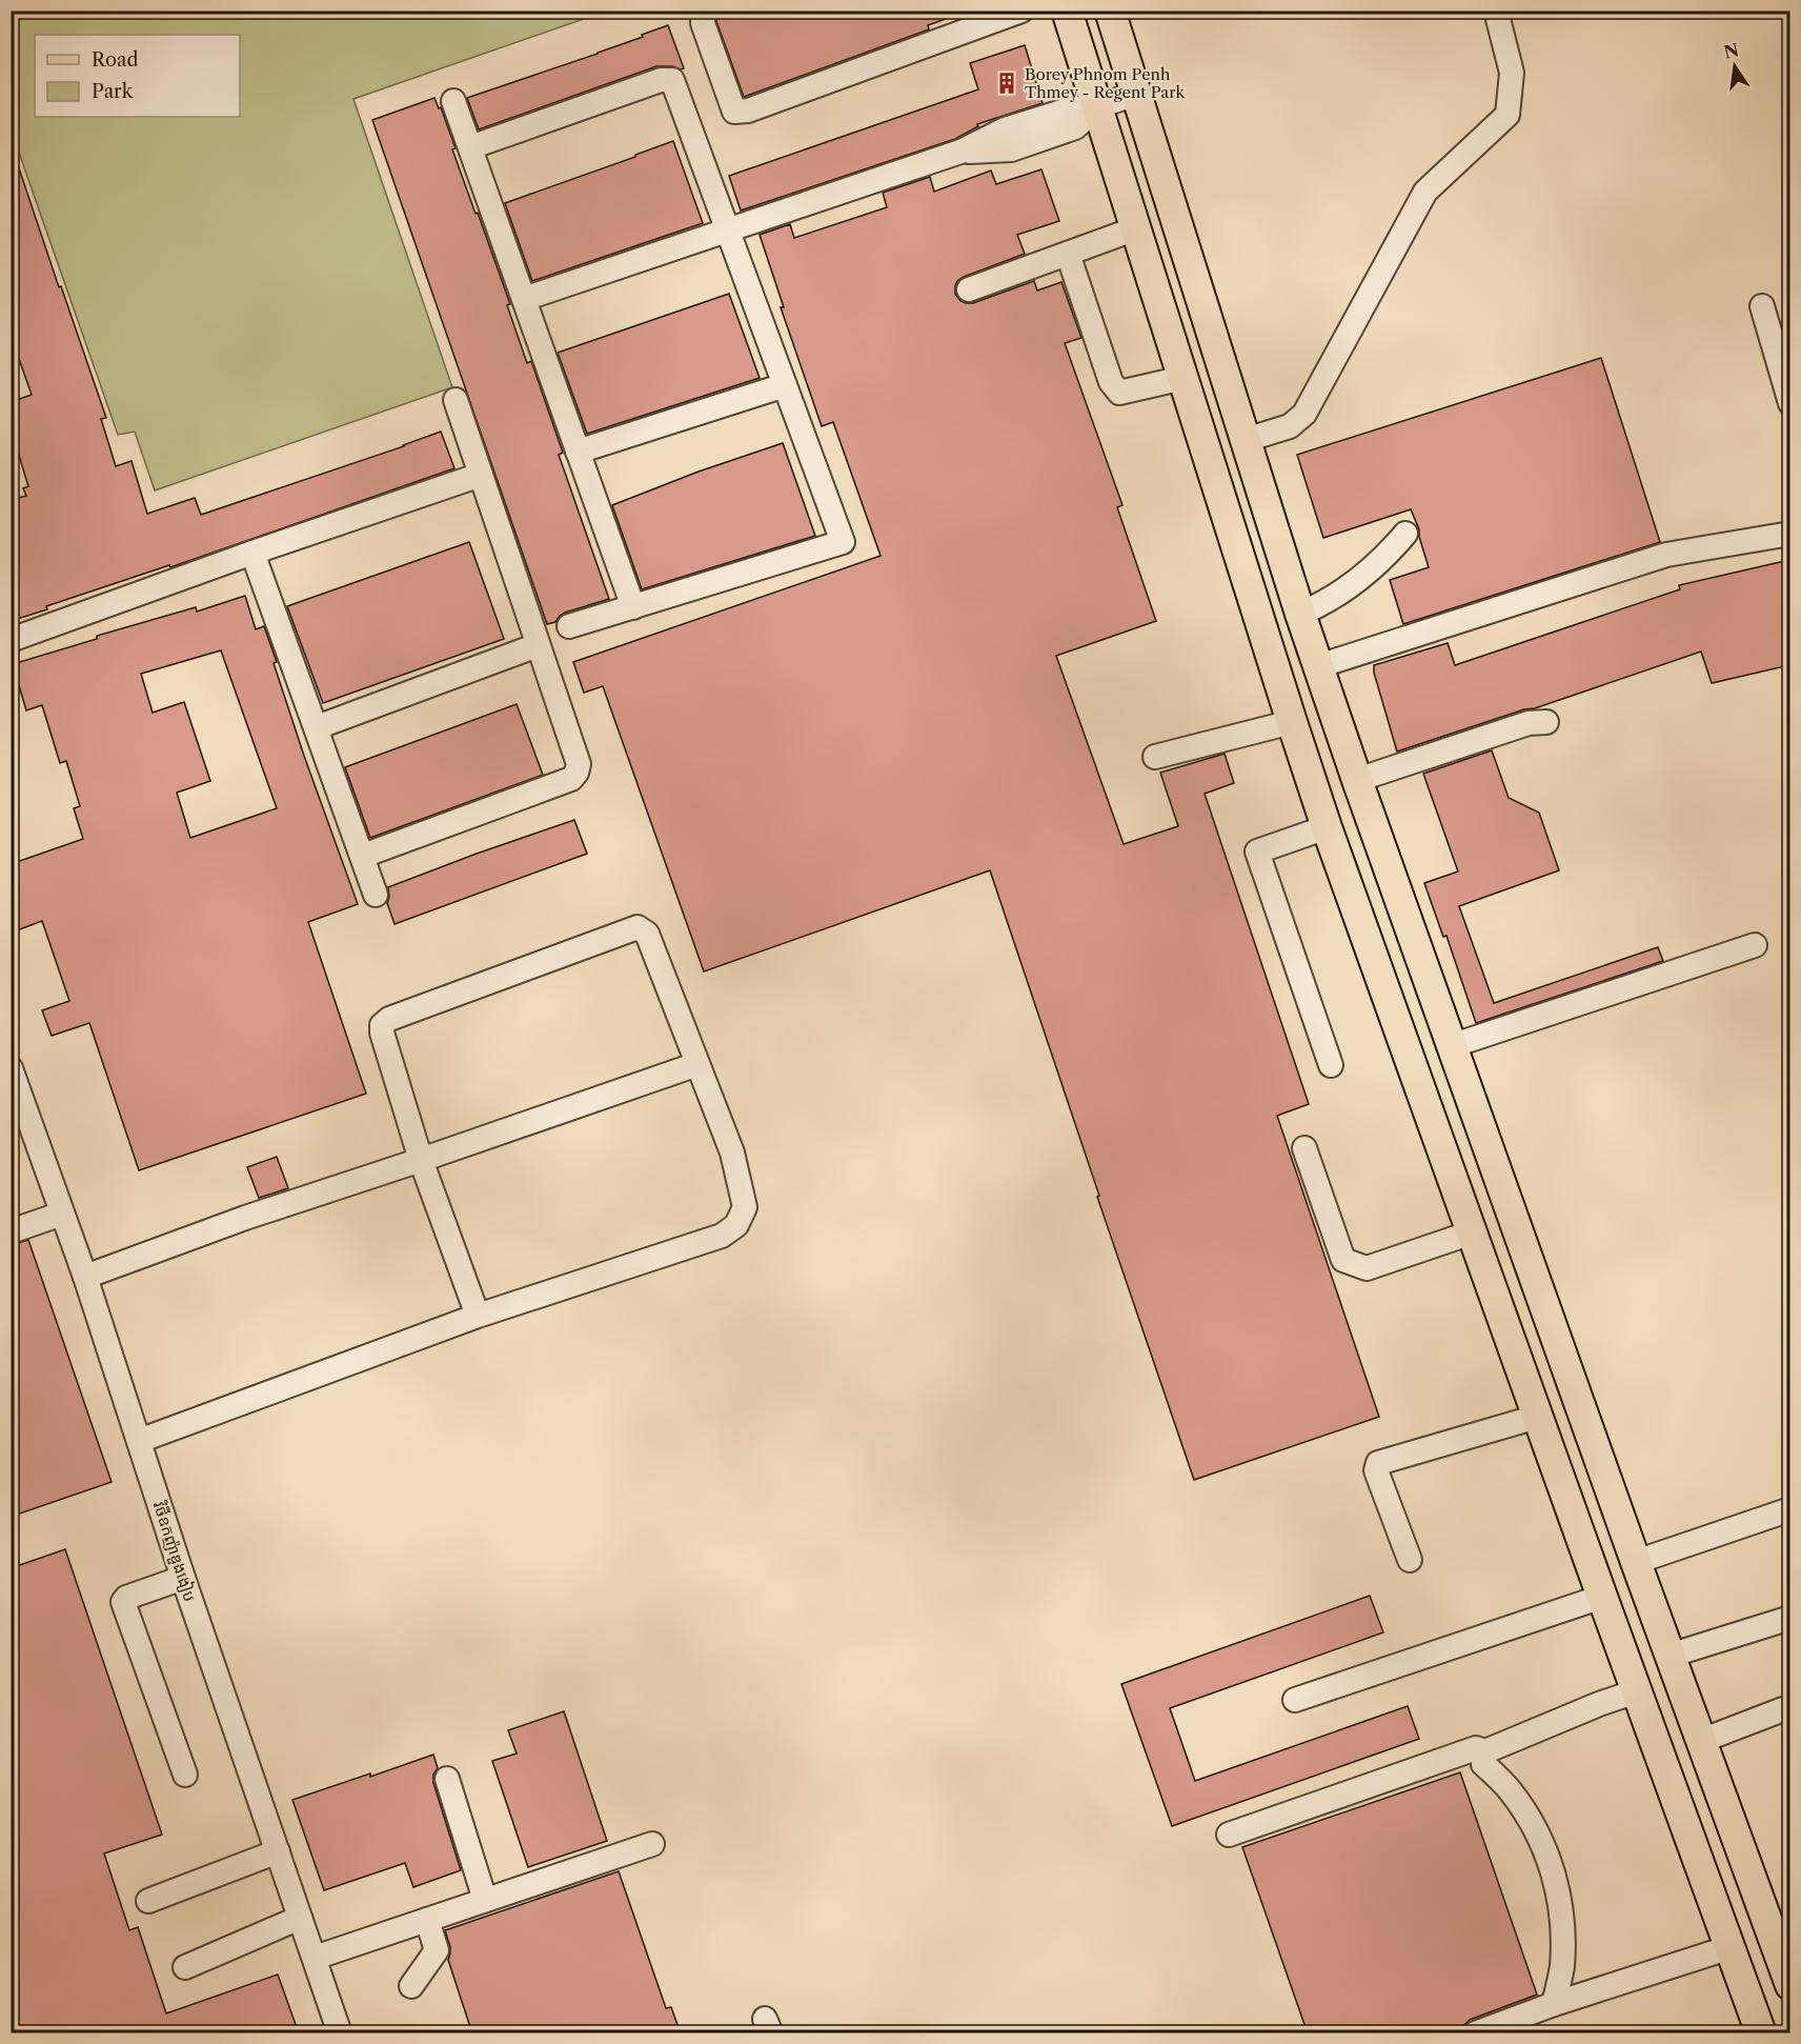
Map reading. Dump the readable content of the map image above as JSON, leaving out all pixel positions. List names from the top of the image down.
{
  "streets": {
    "street": ["វិថីឧកញ៉ាឌួងងៀប"]
  },
  "places": {
    "building": ["Borey Phnom Penh Thmey - Regent Park"]
  },
  "legend": ["Road", "Park"],
  "north": "top"
}
